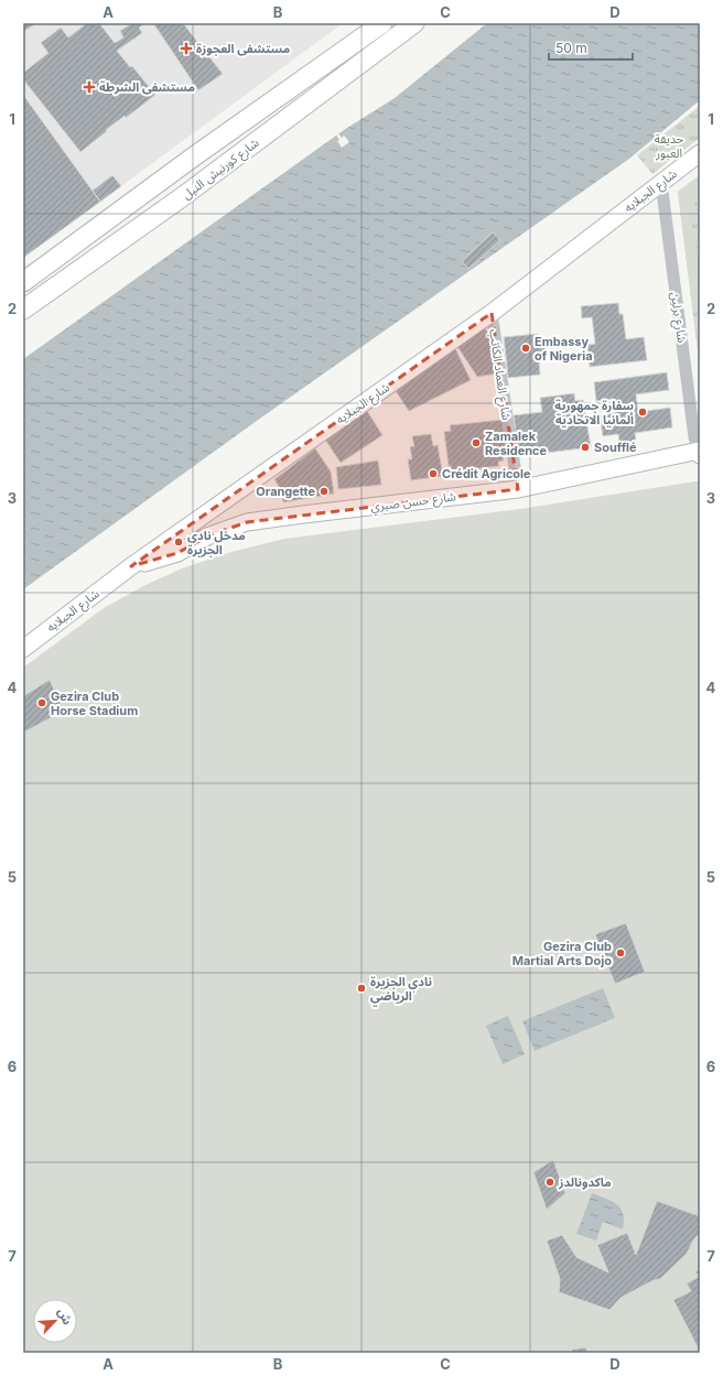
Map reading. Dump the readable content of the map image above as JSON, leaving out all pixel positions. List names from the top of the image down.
{
  "streets": {
    "main road": ["شارع كورنيش النيل"],
    "street": [
      "شارع الجبلايه",
      "شارع برلين",
      "شارع العماد الكاتب",
      "شارع حسن صبري"
    ]
  },
  "crossings": [
    ["شارع الجبلايه", "شارع برلين"],
    ["شارع الجبلايه", "شارع العماد الكاتب"],
    ["شارع الجبلايه", "شارع حسن صبري"],
    ["شارع برلين", "شارع حسن صبري"],
    ["شارع العماد الكاتب", "شارع حسن صبري"]
  ],
  "parks": ["حديقة العبور"],
  "places": {
    "health": ["مستشفى العجوزة", "مستشفى الشرطة"],
    "other": [
      "Embassy of Nigeria",
      "سفارة جمهورية ألمانيا الاتحادية",
      "Zamalek Residence",
      "Soufflé",
      "Crédit Agricole",
      "Orangette",
      "مدخل نادى الجزيرة",
      "Gezira Club Horse Stadium",
      "Gezira Club Martial Arts Dojo",
      "نادي الجزيرة الرياضي",
      "ماكدونالدز"
    ]
  },
  "scale_bar": "50 m",
  "north": "top right",
  "grid": {
    "columns": [
      "A",
      "B",
      "C",
      "D"
    ],
    "rows": [
      "1",
      "2",
      "3",
      "4",
      "5",
      "6",
      "7"
    ]
  }
}
